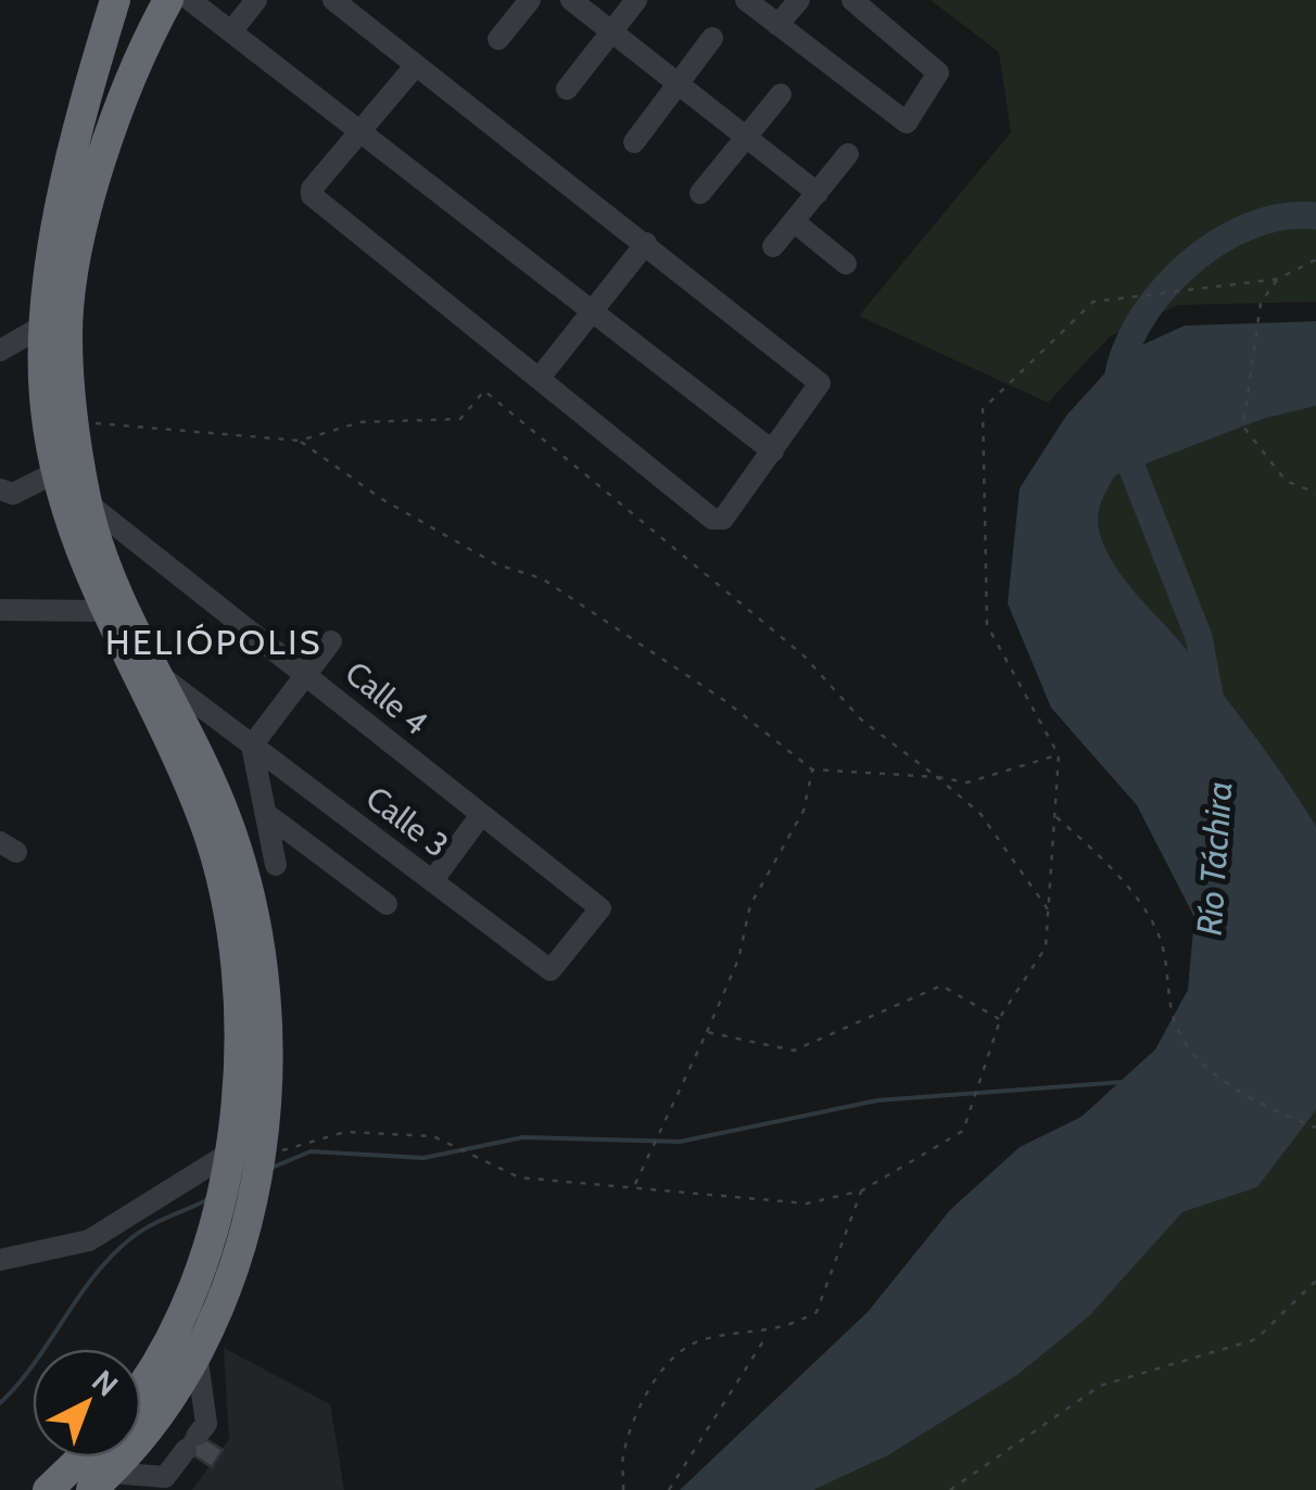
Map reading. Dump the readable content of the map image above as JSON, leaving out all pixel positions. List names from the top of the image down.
{
  "streets": {
    "street": ["Calle 4", "Calle 3"]
  },
  "crossings": [
    ["Calle 4", "Calle 3"]
  ],
  "districts": ["HELIÓPOLIS"],
  "water": ["Río Táchira"],
  "north": "top right"
}
